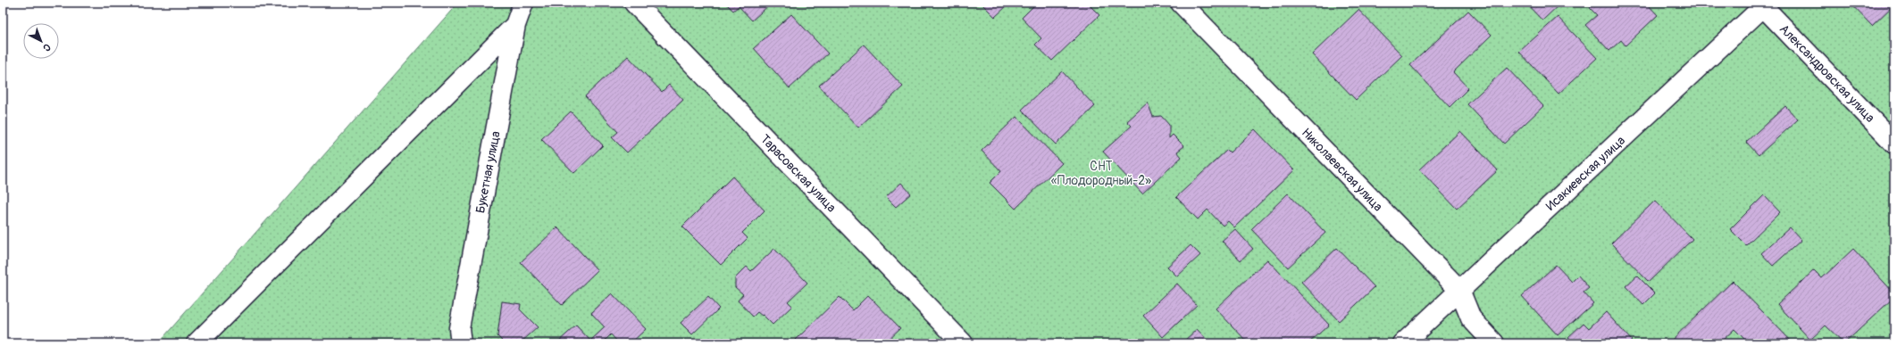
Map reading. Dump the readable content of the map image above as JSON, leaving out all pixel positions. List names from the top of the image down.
{
  "streets": {
    "street": [
      "Александровская улица",
      "Николаевская улица",
      "Букетная улица",
      "Тарасовская улица",
      "Исакиевская улица"
    ]
  },
  "crossings": [
    ["Александровская улица", "Исакиевская улица"],
    ["Николаевская улица", "Исакиевская улица"]
  ],
  "parks": ["СНТ «Плодородный-2»"],
  "north": "bottom right"
}
